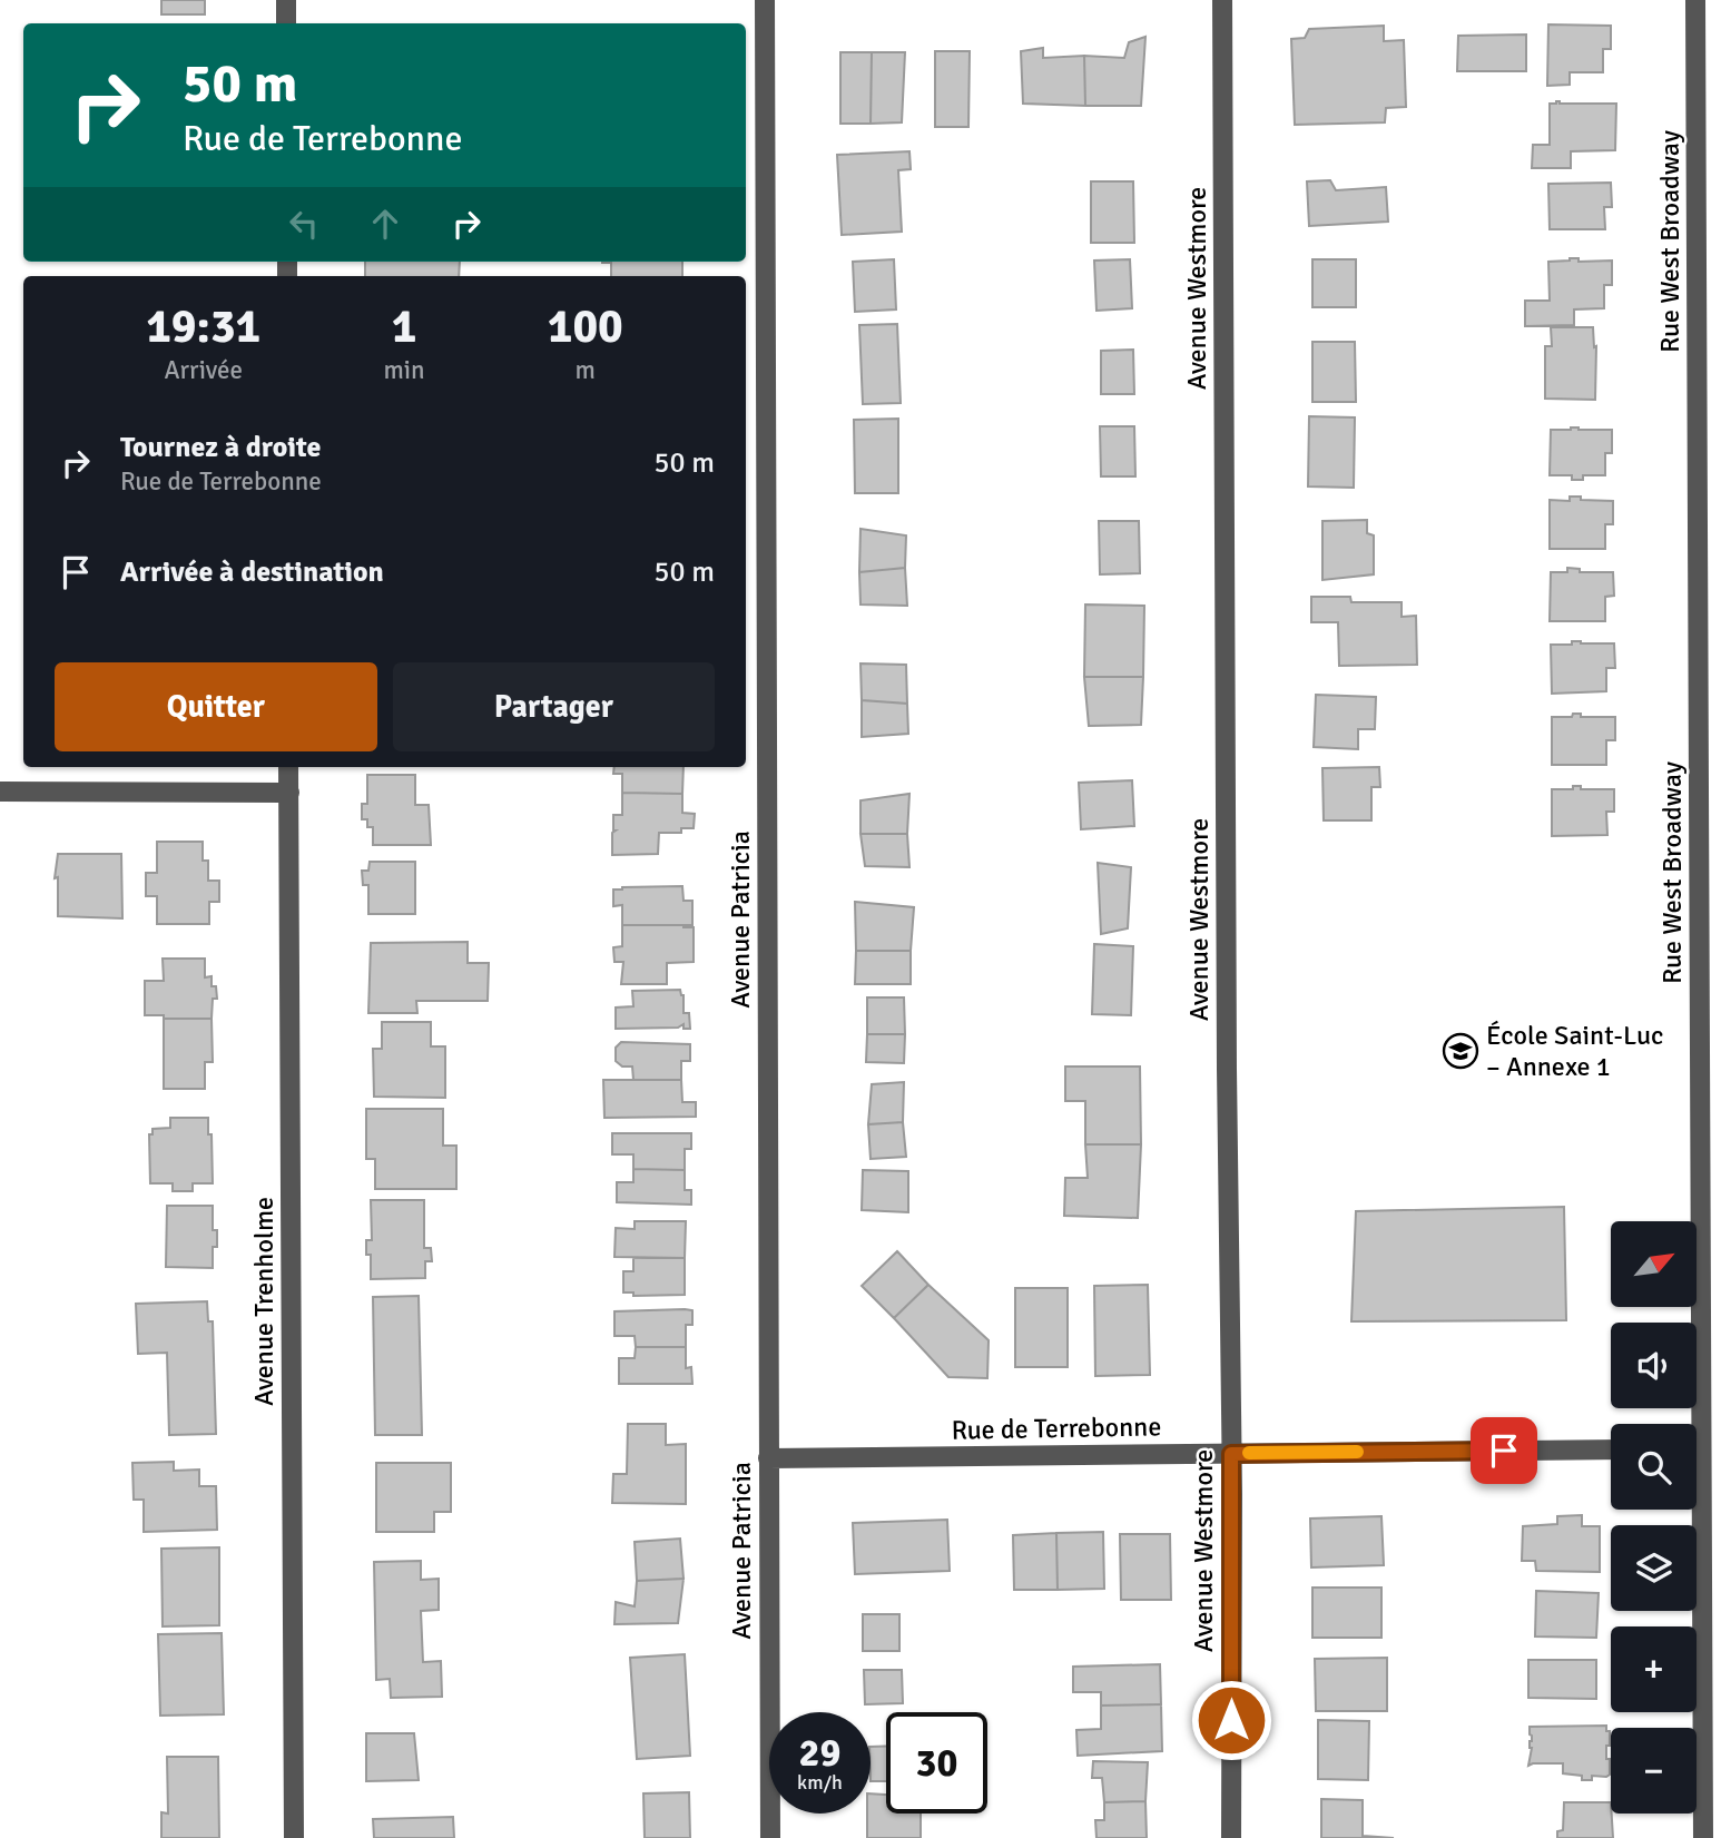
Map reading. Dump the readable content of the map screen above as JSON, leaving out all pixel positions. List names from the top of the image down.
{
  "streets": {
    "street": [
      "Rue West Broadway",
      "Avenue Westmore",
      "Avenue Patricia",
      "Avenue Trenholme",
      "Rue de Terrebonne"
    ]
  },
  "crossings": [
    ["Avenue Westmore", "Rue de Terrebonne"],
    ["Avenue Patricia", "Rue de Terrebonne"]
  ],
  "places": {
    "school or university": ["École Saint-Luc – Annexe 1"]
  },
  "north": "top right",
  "page": {
    "turn": ["50 m", "Rue de Terrebonne"],
    "eta": [
      "19:31",
      "Arrivée",
      "1",
      "min",
      "100",
      "m"
    ],
    "list": [
      {
        "name": "Tournez à droite",
        "note": "Rue de Terrebonne",
        "value": "50 m"
      },
      {
        "name": "Arrivée à destination",
        "value": "50 m"
      }
    ],
    "buttons": ["Quitter", "Partager"],
    "map_buttons": ["+", "−"],
    "speed": "29 km/h",
    "limit": "30"
  }
}
